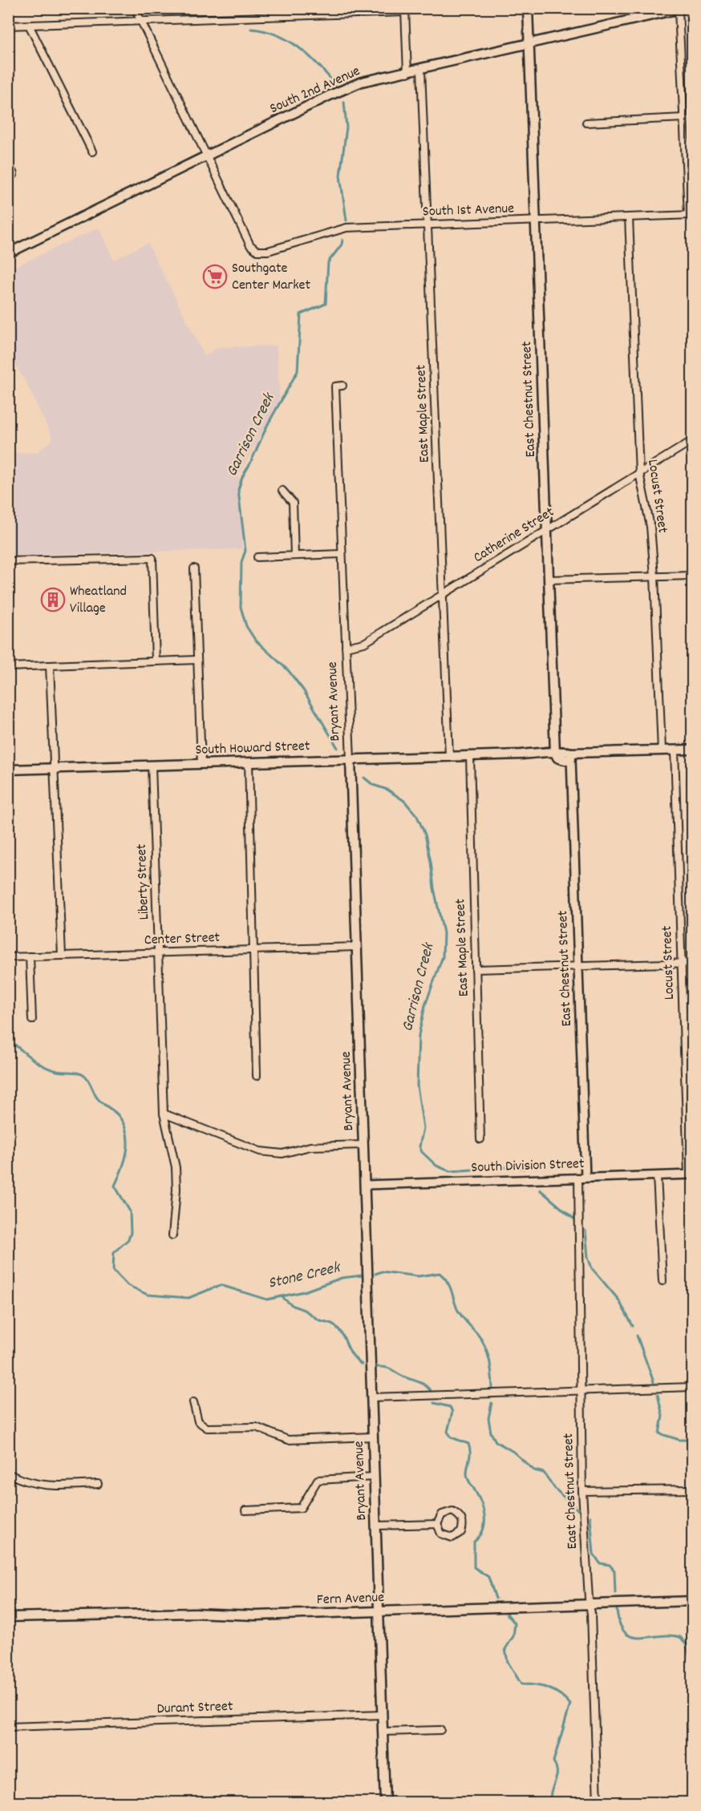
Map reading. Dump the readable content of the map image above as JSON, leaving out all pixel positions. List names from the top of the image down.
{
  "streets": {
    "main road": [
      "South 2nd Avenue",
      "East Chestnut Street",
      "Bryant Avenue",
      "South Howard Street",
      "Fern Avenue"
    ],
    "street": [
      "South 1st Avenue",
      "East Maple Street",
      "Locust Street",
      "Catherine Street",
      "Liberty Street",
      "Center Street",
      "South Division Street",
      "Durant Street"
    ]
  },
  "crossings": [
    ["South 2nd Avenue", "South 1st Avenue"],
    ["South 2nd Avenue", "East Chestnut Street"],
    ["South 2nd Avenue", "East Maple Street"],
    ["South 1st Avenue", "East Chestnut Street"],
    ["South 1st Avenue", "East Maple Street"],
    ["South 1st Avenue", "Locust Street"],
    ["East Chestnut Street", "Catherine Street"],
    ["East Chestnut Street", "South Howard Street"],
    ["East Chestnut Street", "South Division Street"],
    ["East Chestnut Street", "Fern Avenue"],
    ["East Maple Street", "Catherine Street"],
    ["East Maple Street", "South Howard Street"],
    ["Locust Street", "Catherine Street"],
    ["Locust Street", "South Division Street"],
    ["Catherine Street", "Bryant Avenue"],
    ["Bryant Avenue", "South Howard Street"],
    ["Bryant Avenue", "Center Street"],
    ["Bryant Avenue", "South Division Street"],
    ["Bryant Avenue", "Fern Avenue"],
    ["Bryant Avenue", "Durant Street"],
    ["South Howard Street", "Liberty Street"],
    ["Liberty Street", "Center Street"]
  ],
  "water": ["Garrison Creek", "Stone Creek"],
  "places": {
    "supermarket": ["Southgate Center Market"],
    "building": ["Wheatland Village"]
  }
}
